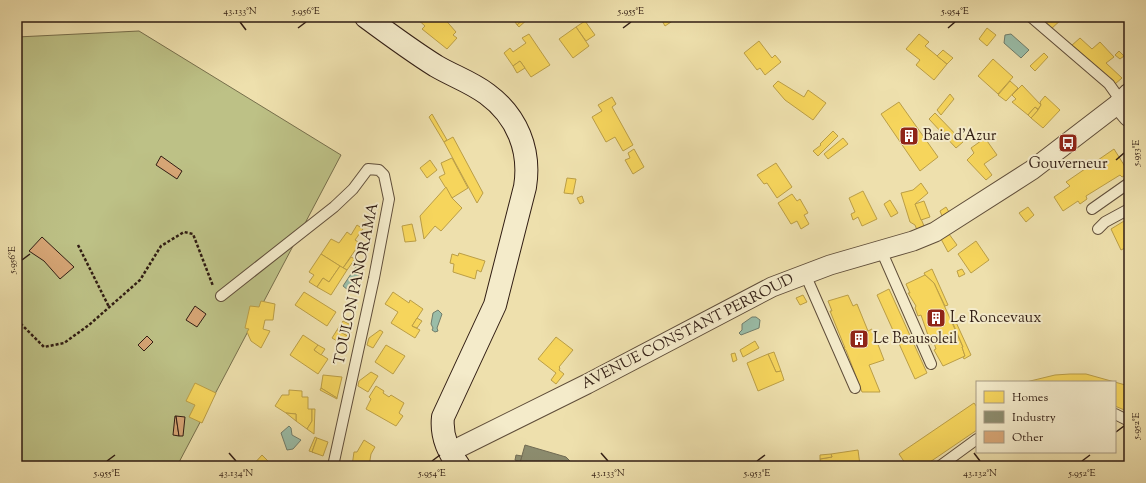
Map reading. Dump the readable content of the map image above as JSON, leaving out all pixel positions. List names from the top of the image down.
{
  "streets": {
    "street": ["AVENUE CONSTANT PERROUD"],
    "lane": ["TOULON PANORAMA"]
  },
  "places": {
    "building": ["Baie d’Azur", "Le Roncevaux", "Le Beausoleil"],
    "bus stop": ["Gouverneur"]
  },
  "legend": ["Homes", "Industry", "Other"],
  "coordinates": [
    "43.133°N",
    "5.956°E",
    "5.955°E",
    "5.954°E",
    "5.953°E",
    "5.952°E",
    "43.134°N",
    "43.132°N"
  ]
}
